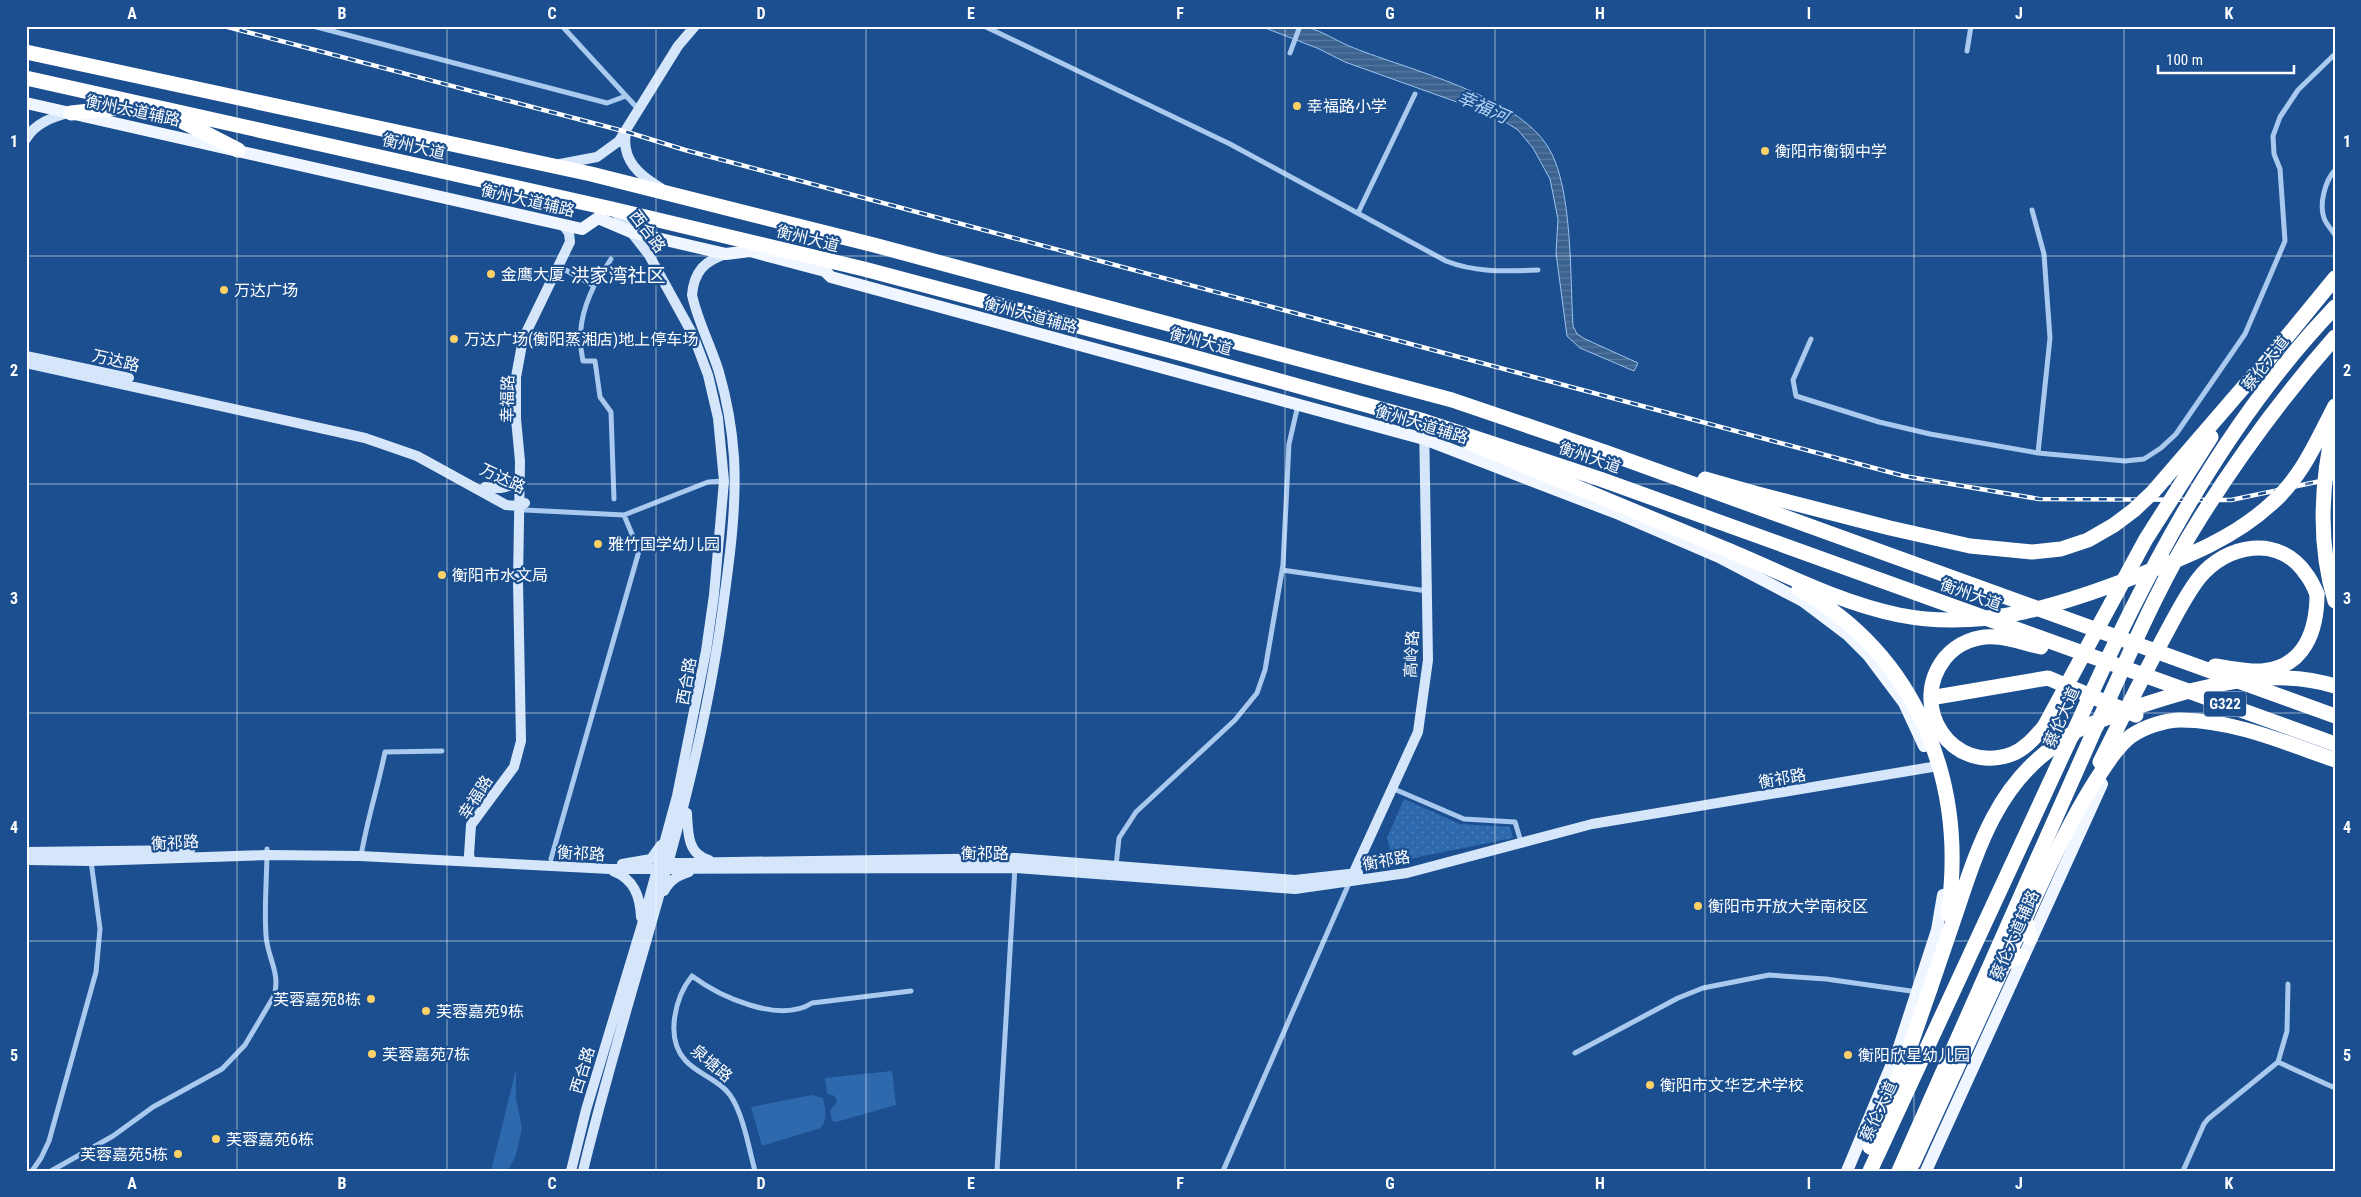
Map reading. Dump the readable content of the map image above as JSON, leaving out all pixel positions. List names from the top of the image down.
{
  "streets": {
    "highway": ["衡州大道", "蔡伦大道", "G322"],
    "main road": ["衡州大道辅路", "蔡伦大道辅路"],
    "street": [
      "西合路",
      "万达路",
      "幸福路",
      "高岭路",
      "衡祁路",
      "泉塘路"
    ]
  },
  "crossings": [
    ["衡州大道辅路", "衡州大道"],
    ["衡州大道辅路", "西合路"],
    ["衡州大道辅路", "幸福路"],
    ["衡州大道辅路", "高岭路"],
    ["衡州大道辅路", "衡祁路"],
    ["衡州大道", "西合路"],
    ["衡州大道", "高岭路"],
    ["西合路", "衡祁路"],
    ["万达路", "幸福路"],
    ["幸福路", "衡祁路"],
    ["高岭路", "衡祁路"]
  ],
  "districts": ["洪家湾社区"],
  "water": ["幸福河"],
  "places": [
    "幸福路小学",
    "衡阳市衡钢中学",
    "金鹰大厦",
    "万达广场",
    "万达广场(衡阳蒸湘店)地上停车场",
    "雅竹国学幼儿园",
    "衡阳市水文局",
    "衡阳市开放大学南校区",
    "芙蓉嘉苑8栋",
    "芙蓉嘉苑9栋",
    "芙蓉嘉苑7栋",
    "衡阳欣星幼儿园",
    "衡阳市文华艺术学校",
    "芙蓉嘉苑6栋",
    "芙蓉嘉苑5栋"
  ],
  "scale_bar": "100 m",
  "grid": {
    "columns": [
      "A",
      "B",
      "C",
      "D",
      "E",
      "F",
      "G",
      "H",
      "I",
      "J",
      "K"
    ],
    "rows": [
      "1",
      "2",
      "3",
      "4",
      "5"
    ]
  }
}
